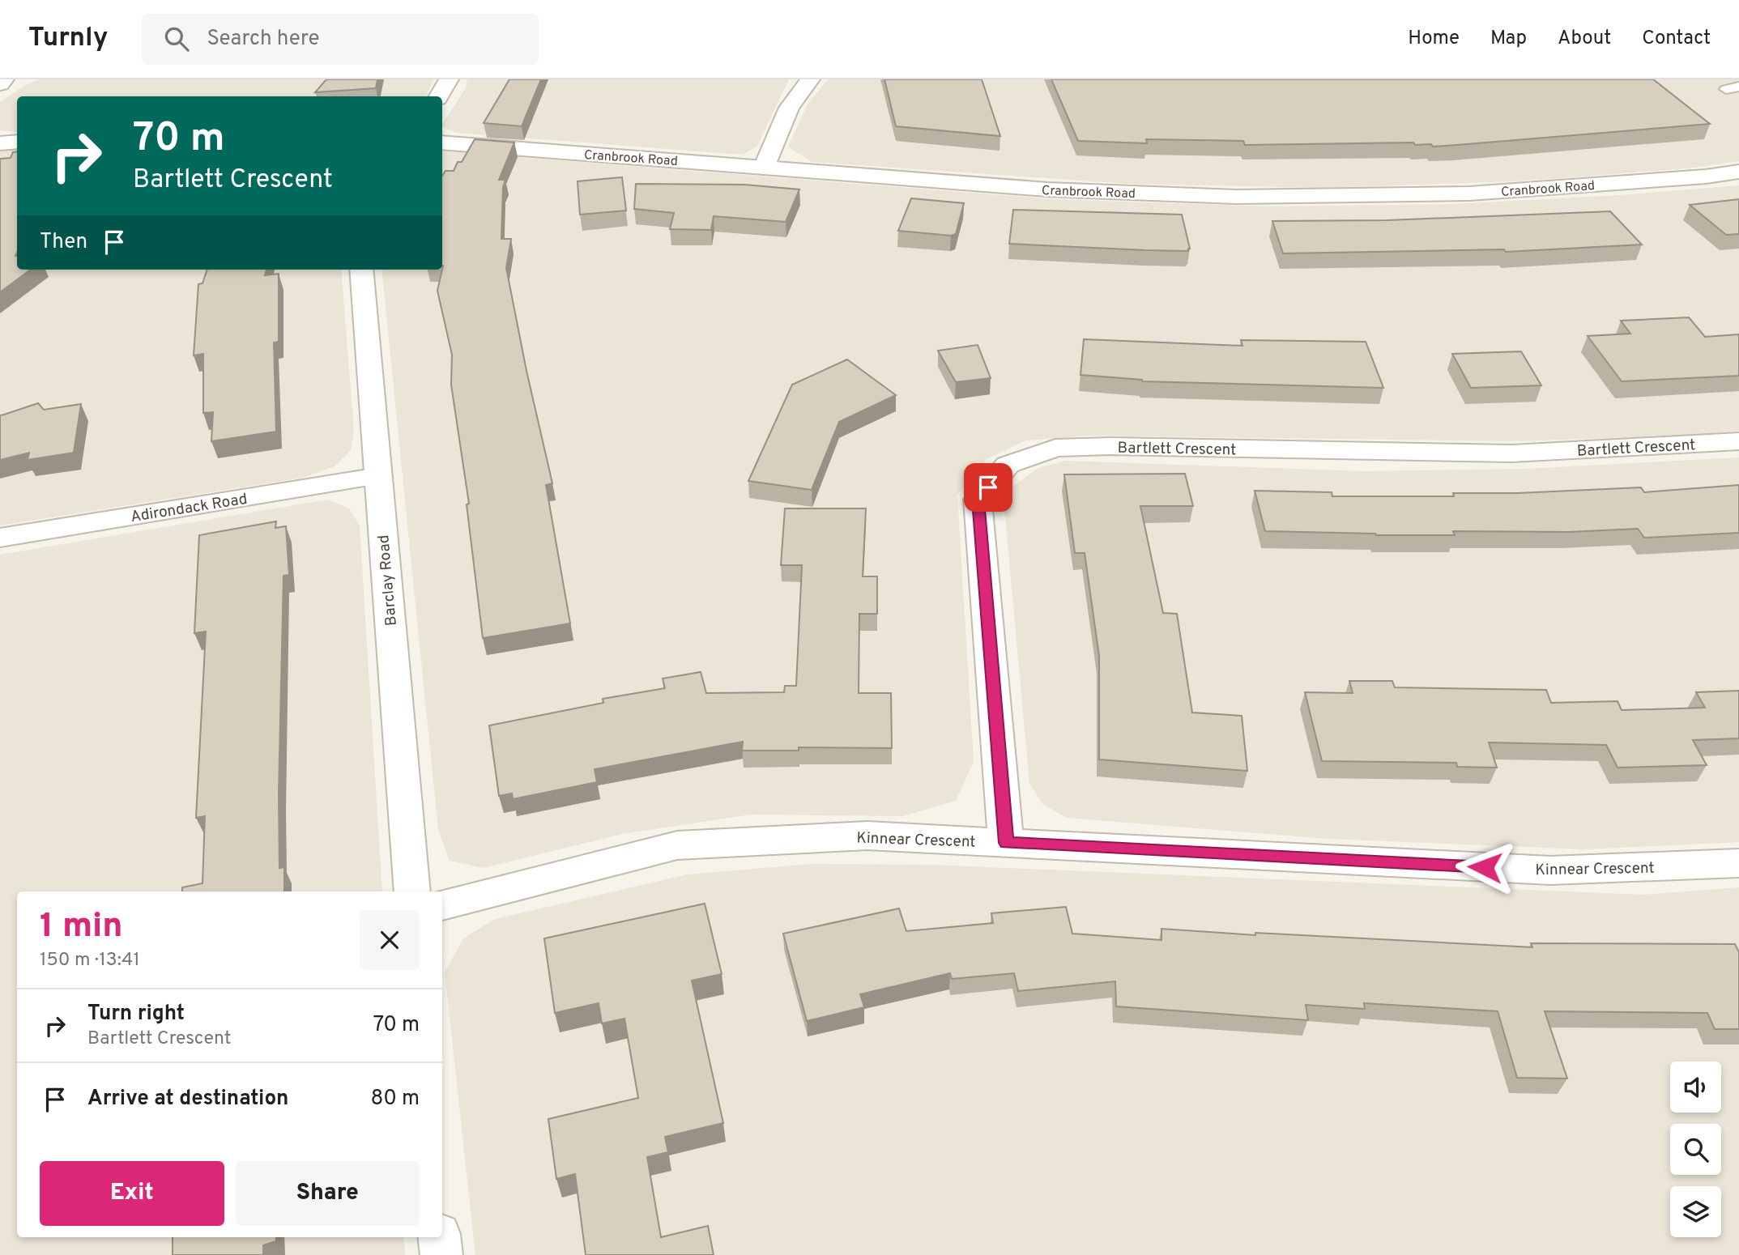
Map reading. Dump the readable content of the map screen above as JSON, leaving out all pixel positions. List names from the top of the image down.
{
  "streets": {
    "street": [
      "Cranbrook Road",
      "Bartlett Crescent",
      "Adirondack Road",
      "Barclay Road",
      "Kinnear Crescent"
    ]
  },
  "crossings": [
    ["Bartlett Crescent", "Kinnear Crescent"],
    ["Adirondack Road", "Barclay Road"]
  ],
  "page": {
    "header": "Turnly",
    "search": "Search here",
    "nav": [
      "Home",
      "Map",
      "About",
      "Contact"
    ],
    "turn": ["70 m", "Bartlett Crescent"],
    "then": "Then",
    "heading": ["1 min", "150 m · 13:41"],
    "list": [
      {
        "name": "Turn right",
        "note": "Bartlett Crescent",
        "value": "70 m"
      },
      {
        "name": "Arrive at destination",
        "value": "80 m"
      }
    ],
    "buttons": ["Exit", "Share"]
  }
}
